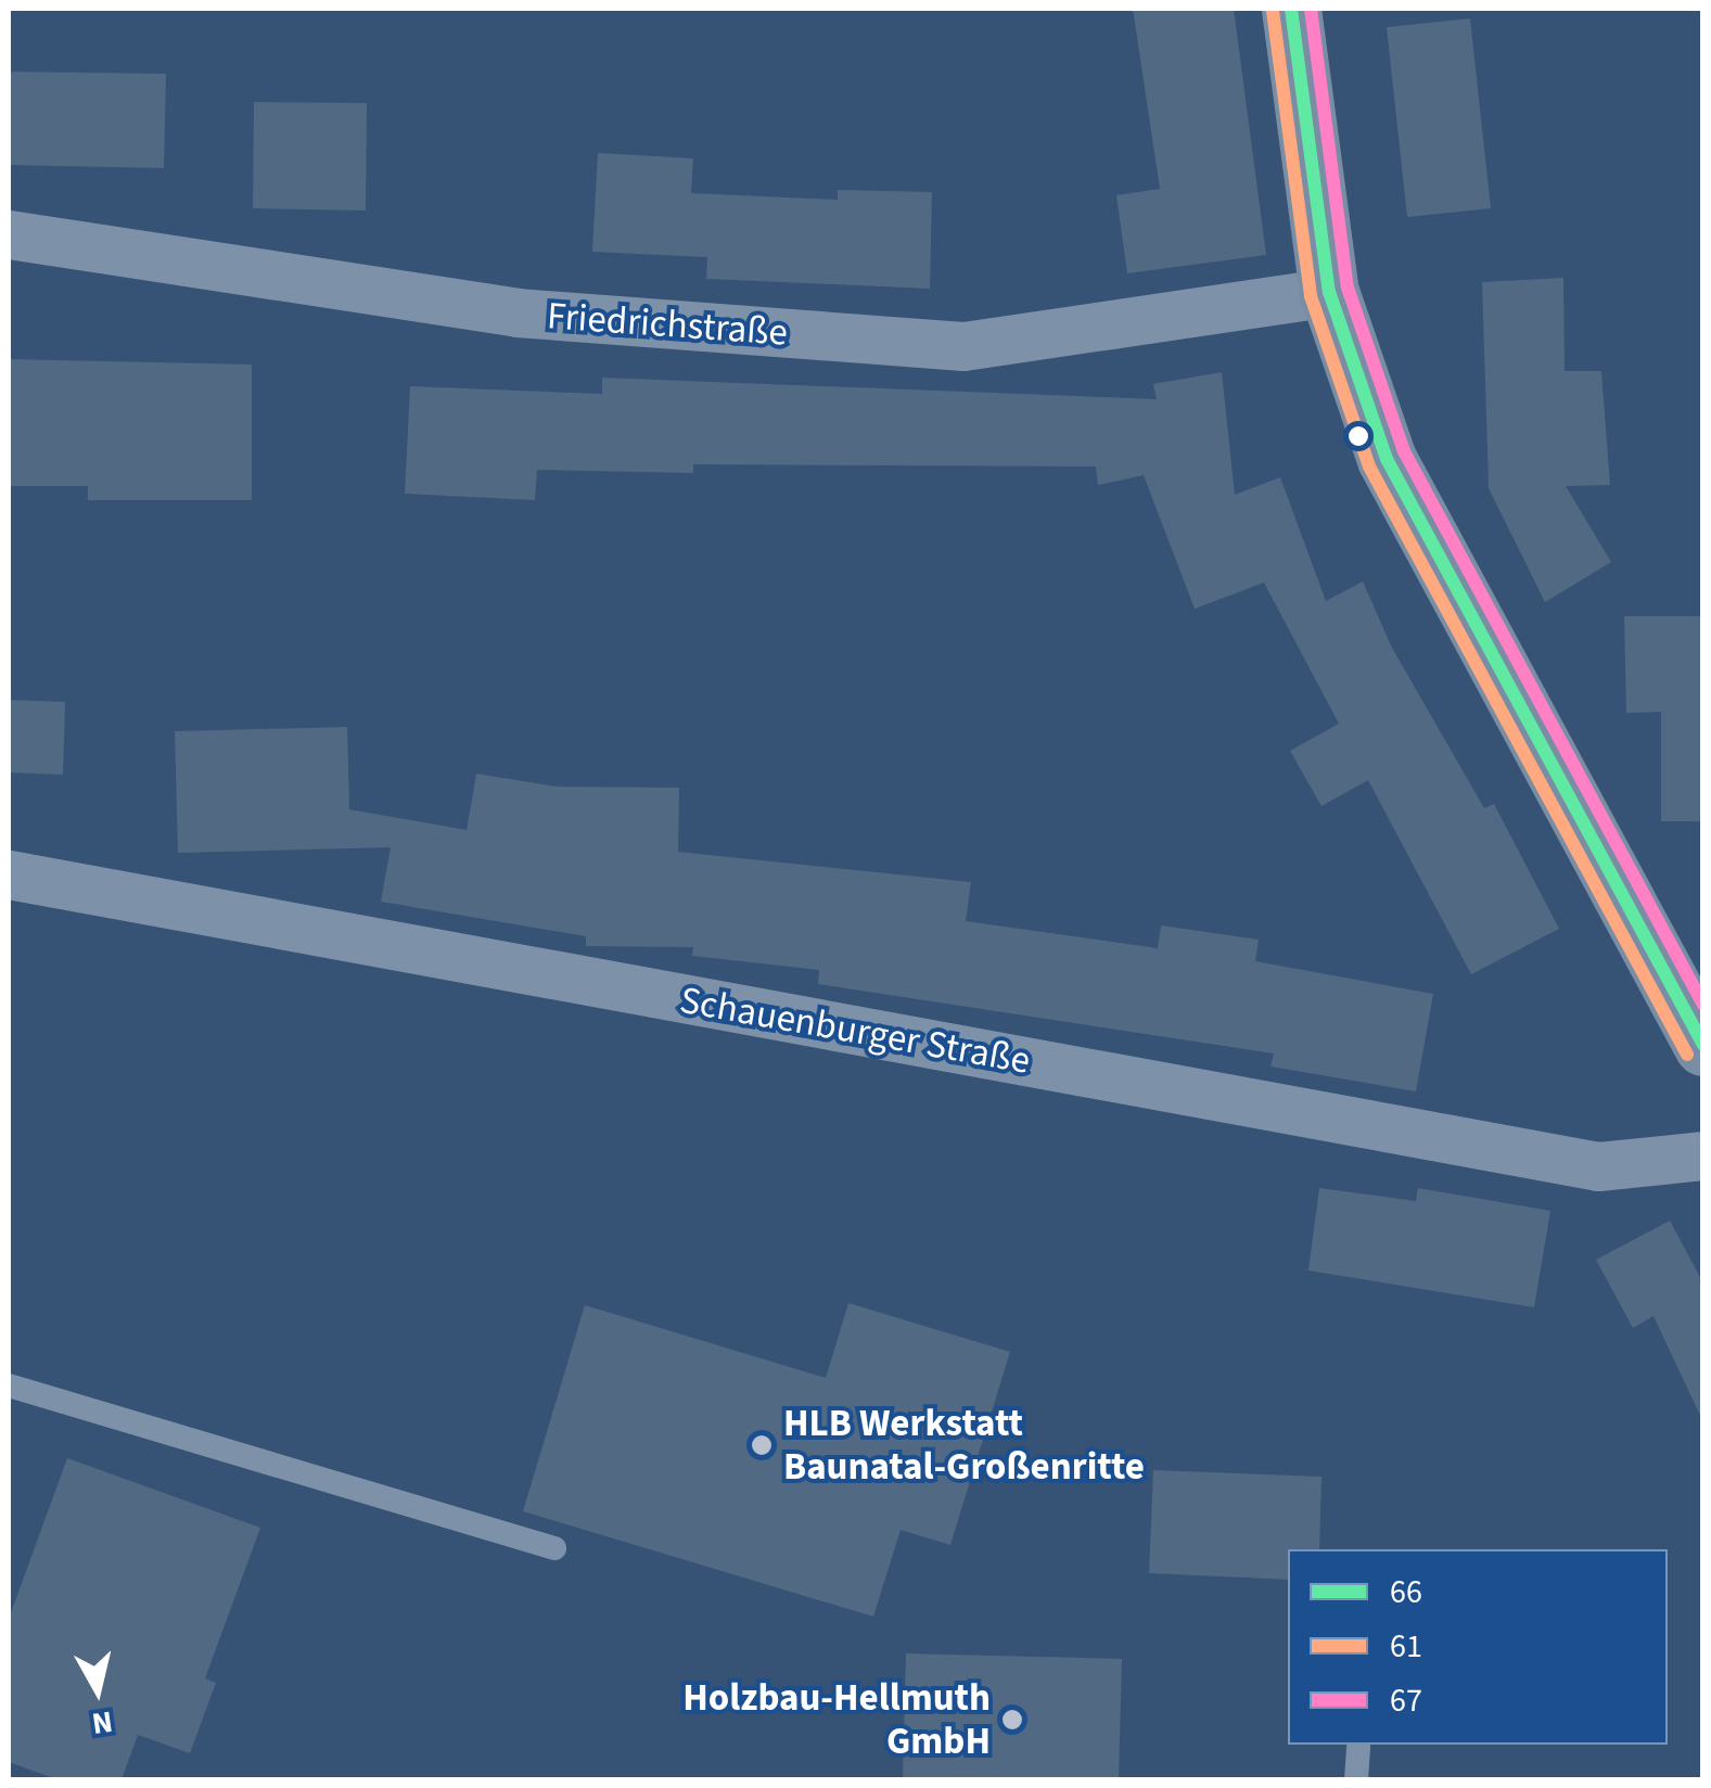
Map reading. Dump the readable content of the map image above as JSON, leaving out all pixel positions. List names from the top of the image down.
{
  "streets": {
    "street": ["Friedrichstraße", "Schauenburger Straße"]
  },
  "places": ["HLB Werkstatt Baunatal-Großenritte", "Holzbau-Hellmuth GmbH"],
  "lines": ["transit line 66", "transit line 67", "transit line 61"],
  "legend": ["66", "61", "67"],
  "north": "bottom"
}
